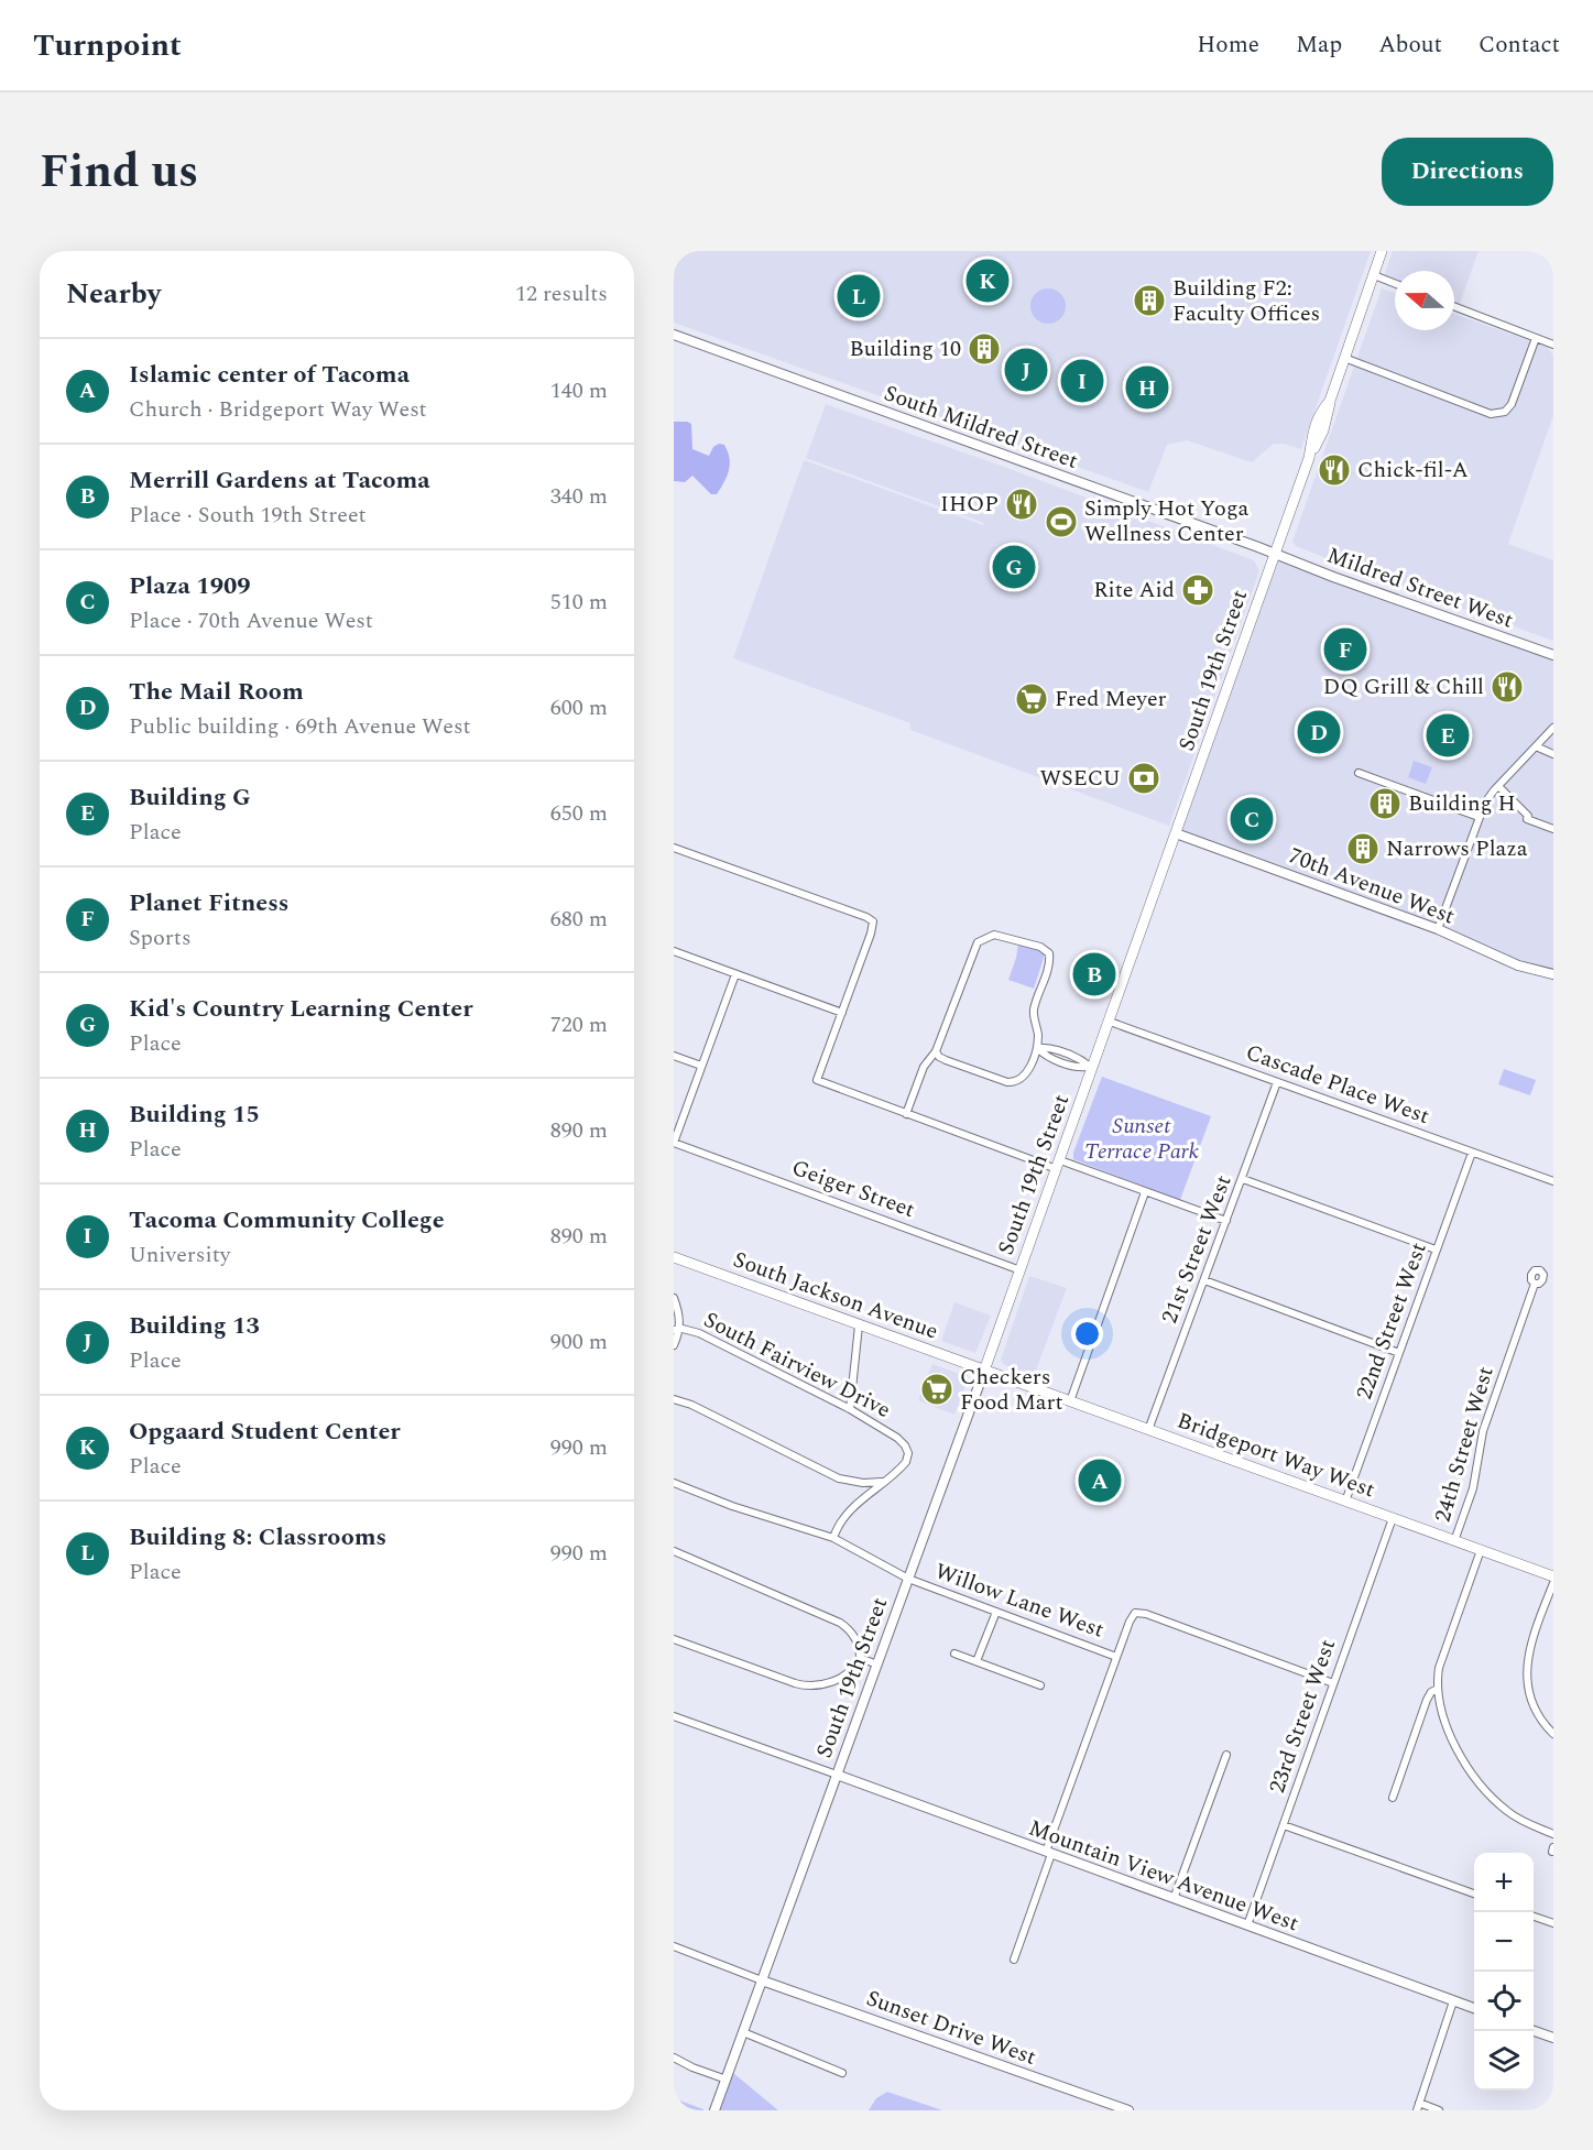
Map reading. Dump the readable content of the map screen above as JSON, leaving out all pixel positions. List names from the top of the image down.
{
  "streets": {
    "main road": ["South 19th Street", "South Jackson Avenue", "Bridgeport Way West"],
    "street": [
      "South Mildred Street",
      "Mildred Street West",
      "70th Avenue West",
      "Cascade Place West",
      "Geiger Street",
      "21st Street West",
      "22nd Street West",
      "South Fairview Drive",
      "24th Street West",
      "Willow Lane West",
      "23rd Street West",
      "Mountain View Avenue West",
      "Sunset Drive West"
    ]
  },
  "crossings": [
    ["South Mildred Street", "Mildred Street West"],
    ["South Mildred Street", "South 19th Street"],
    ["Mildred Street West", "South 19th Street"],
    ["South 19th Street", "70th Avenue West"],
    ["South 19th Street", "Cascade Place West"],
    ["South 19th Street", "Geiger Street"],
    ["South 19th Street", "South Jackson Avenue"],
    ["South 19th Street", "Bridgeport Way West"],
    ["South 19th Street", "Willow Lane West"],
    ["South 19th Street", "Mountain View Avenue West"],
    ["South 19th Street", "Sunset Drive West"],
    ["Cascade Place West", "21st Street West"],
    ["Cascade Place West", "22nd Street West"],
    ["21st Street West", "Bridgeport Way West"],
    ["South Jackson Avenue", "Bridgeport Way West"],
    ["22nd Street West", "Bridgeport Way West"],
    ["24th Street West", "Bridgeport Way West"],
    ["Bridgeport Way West", "23rd Street West"],
    ["23rd Street West", "Mountain View Avenue West"]
  ],
  "parks": ["Sunset Terrace Park"],
  "places": {
    "building": [
      "Building F2: Faculty Offices",
      "Building 10",
      "Building H",
      "Narrows Plaza"
    ],
    "restaurant": ["Chick-fil-A", "IHOP", "DQ Grill & Chill"],
    "sports": ["Simply Hot Yoga Wellness Center"],
    "pharmacy": ["Rite Aid"],
    "supermarket": ["Fred Meyer", "Checkers Food Mart"],
    "bank": ["WSECU"]
  },
  "north": "left",
  "page": {
    "header": "Turnpoint",
    "nav": [
      "Home",
      "Map",
      "About",
      "Contact"
    ],
    "title": "Find us",
    "buttons": "Directions",
    "heading": ["Nearby", "12 results"],
    "pins": [
      "K",
      "L",
      "J",
      "I",
      "H",
      "G",
      "F",
      "D",
      "E",
      "C",
      "B",
      "A"
    ],
    "list": [
      {
        "mark": "A",
        "name": "Islamic center of Tacoma",
        "note": "Church · Bridgeport Way West",
        "value": "140 m"
      },
      {
        "mark": "B",
        "name": "Merrill Gardens at Tacoma",
        "note": "Place · South 19th Street",
        "value": "340 m"
      },
      {
        "mark": "C",
        "name": "Plaza 1909",
        "note": "Place · 70th Avenue West",
        "value": "510 m"
      },
      {
        "mark": "D",
        "name": "The Mail Room",
        "note": "Public building · 69th Avenue West",
        "value": "600 m"
      },
      {
        "mark": "E",
        "name": "Building G",
        "note": "Place",
        "value": "650 m"
      },
      {
        "mark": "F",
        "name": "Planet Fitness",
        "note": "Sports",
        "value": "680 m"
      },
      {
        "mark": "G",
        "name": "Kid's Country Learning Center",
        "note": "Place",
        "value": "720 m"
      },
      {
        "mark": "H",
        "name": "Building 15",
        "note": "Place",
        "value": "890 m"
      },
      {
        "mark": "I",
        "name": "Tacoma Community College",
        "note": "University",
        "value": "890 m"
      },
      {
        "mark": "J",
        "name": "Building 13",
        "note": "Place",
        "value": "900 m"
      },
      {
        "mark": "K",
        "name": "Opgaard Student Center",
        "note": "Place",
        "value": "990 m"
      },
      {
        "mark": "L",
        "name": "Building 8: Classrooms",
        "note": "Place",
        "value": "990 m"
      }
    ],
    "map_buttons": ["+", "−"]
  }
}
